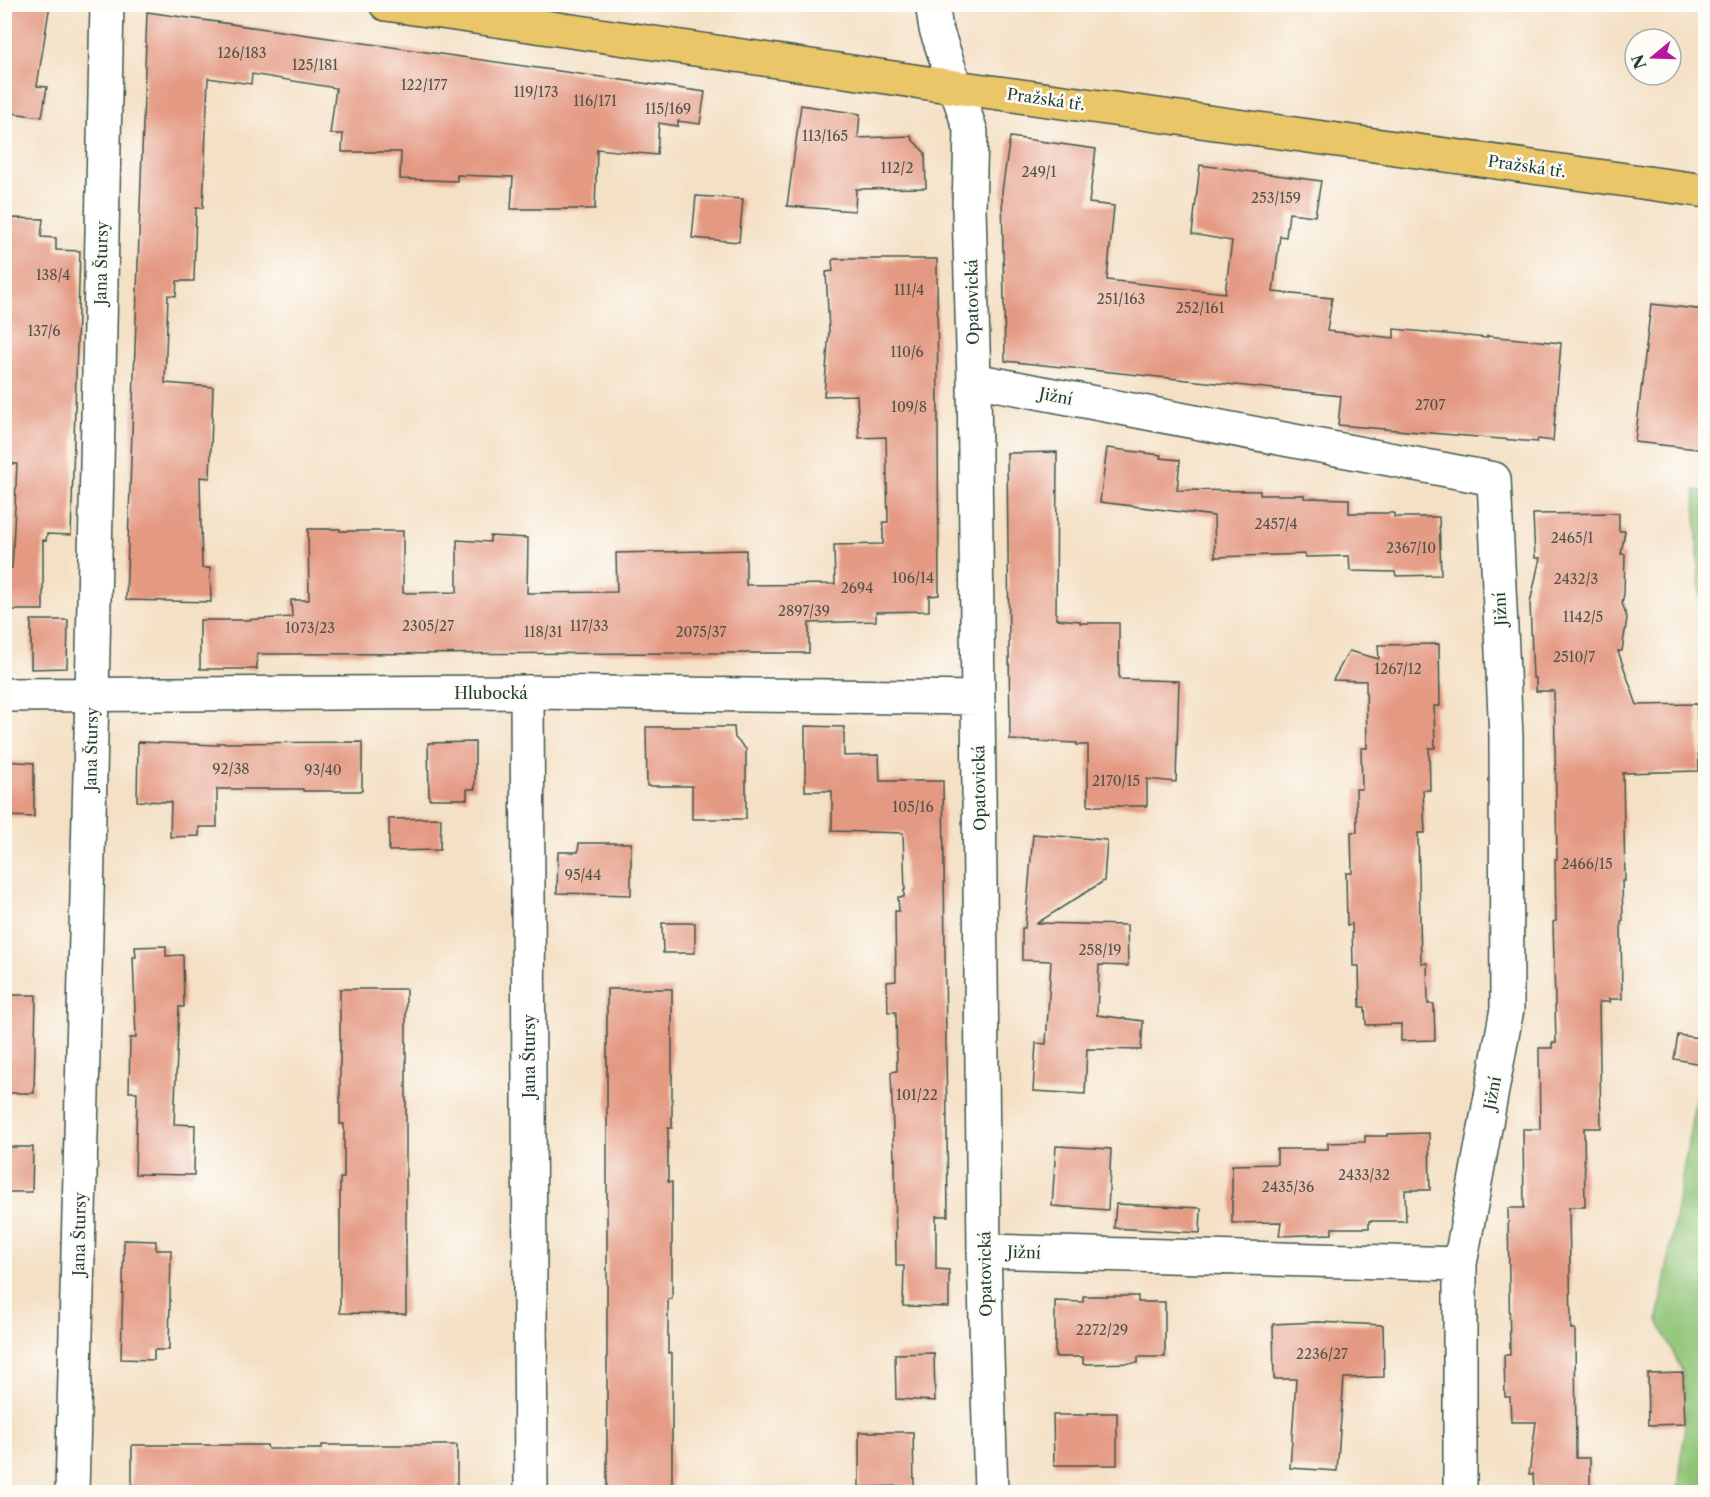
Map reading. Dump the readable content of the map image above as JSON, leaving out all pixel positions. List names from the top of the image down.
{
  "streets": {
    "main road": ["Pražská tř."],
    "street": [
      "Jana Štursy",
      "Opatovická",
      "Jižní",
      "Hlubocká"
    ]
  },
  "crossings": [
    ["Pražská tř.", "Opatovická"],
    ["Jana Štursy", "Hlubocká"],
    ["Opatovická", "Jižní"],
    ["Opatovická", "Hlubocká"]
  ],
  "house_numbers": [
    "126/183",
    "125/181",
    "122/177",
    "119/173",
    "116/171",
    "115/169",
    "113/165",
    "112/2",
    "249/1",
    "253/159",
    "138/4",
    "111/4",
    "251/163",
    "252/161",
    "137/6",
    "110/6",
    "2707",
    "109/8",
    "2457/4",
    "2465/1",
    "2367/10",
    "106/14",
    "2432/3",
    "2694",
    "2897/39",
    "1142/5",
    "2305/27",
    "117/33",
    "1073/23",
    "118/31",
    "2075/37",
    "2510/7",
    "1267/12",
    "92/38",
    "93/40",
    "2170/15",
    "105/16",
    "2466/15",
    "95/44",
    "258/19",
    "101/22",
    "2433/32",
    "2435/36",
    "2272/29",
    "2236/27"
  ],
  "north": "left"
}
